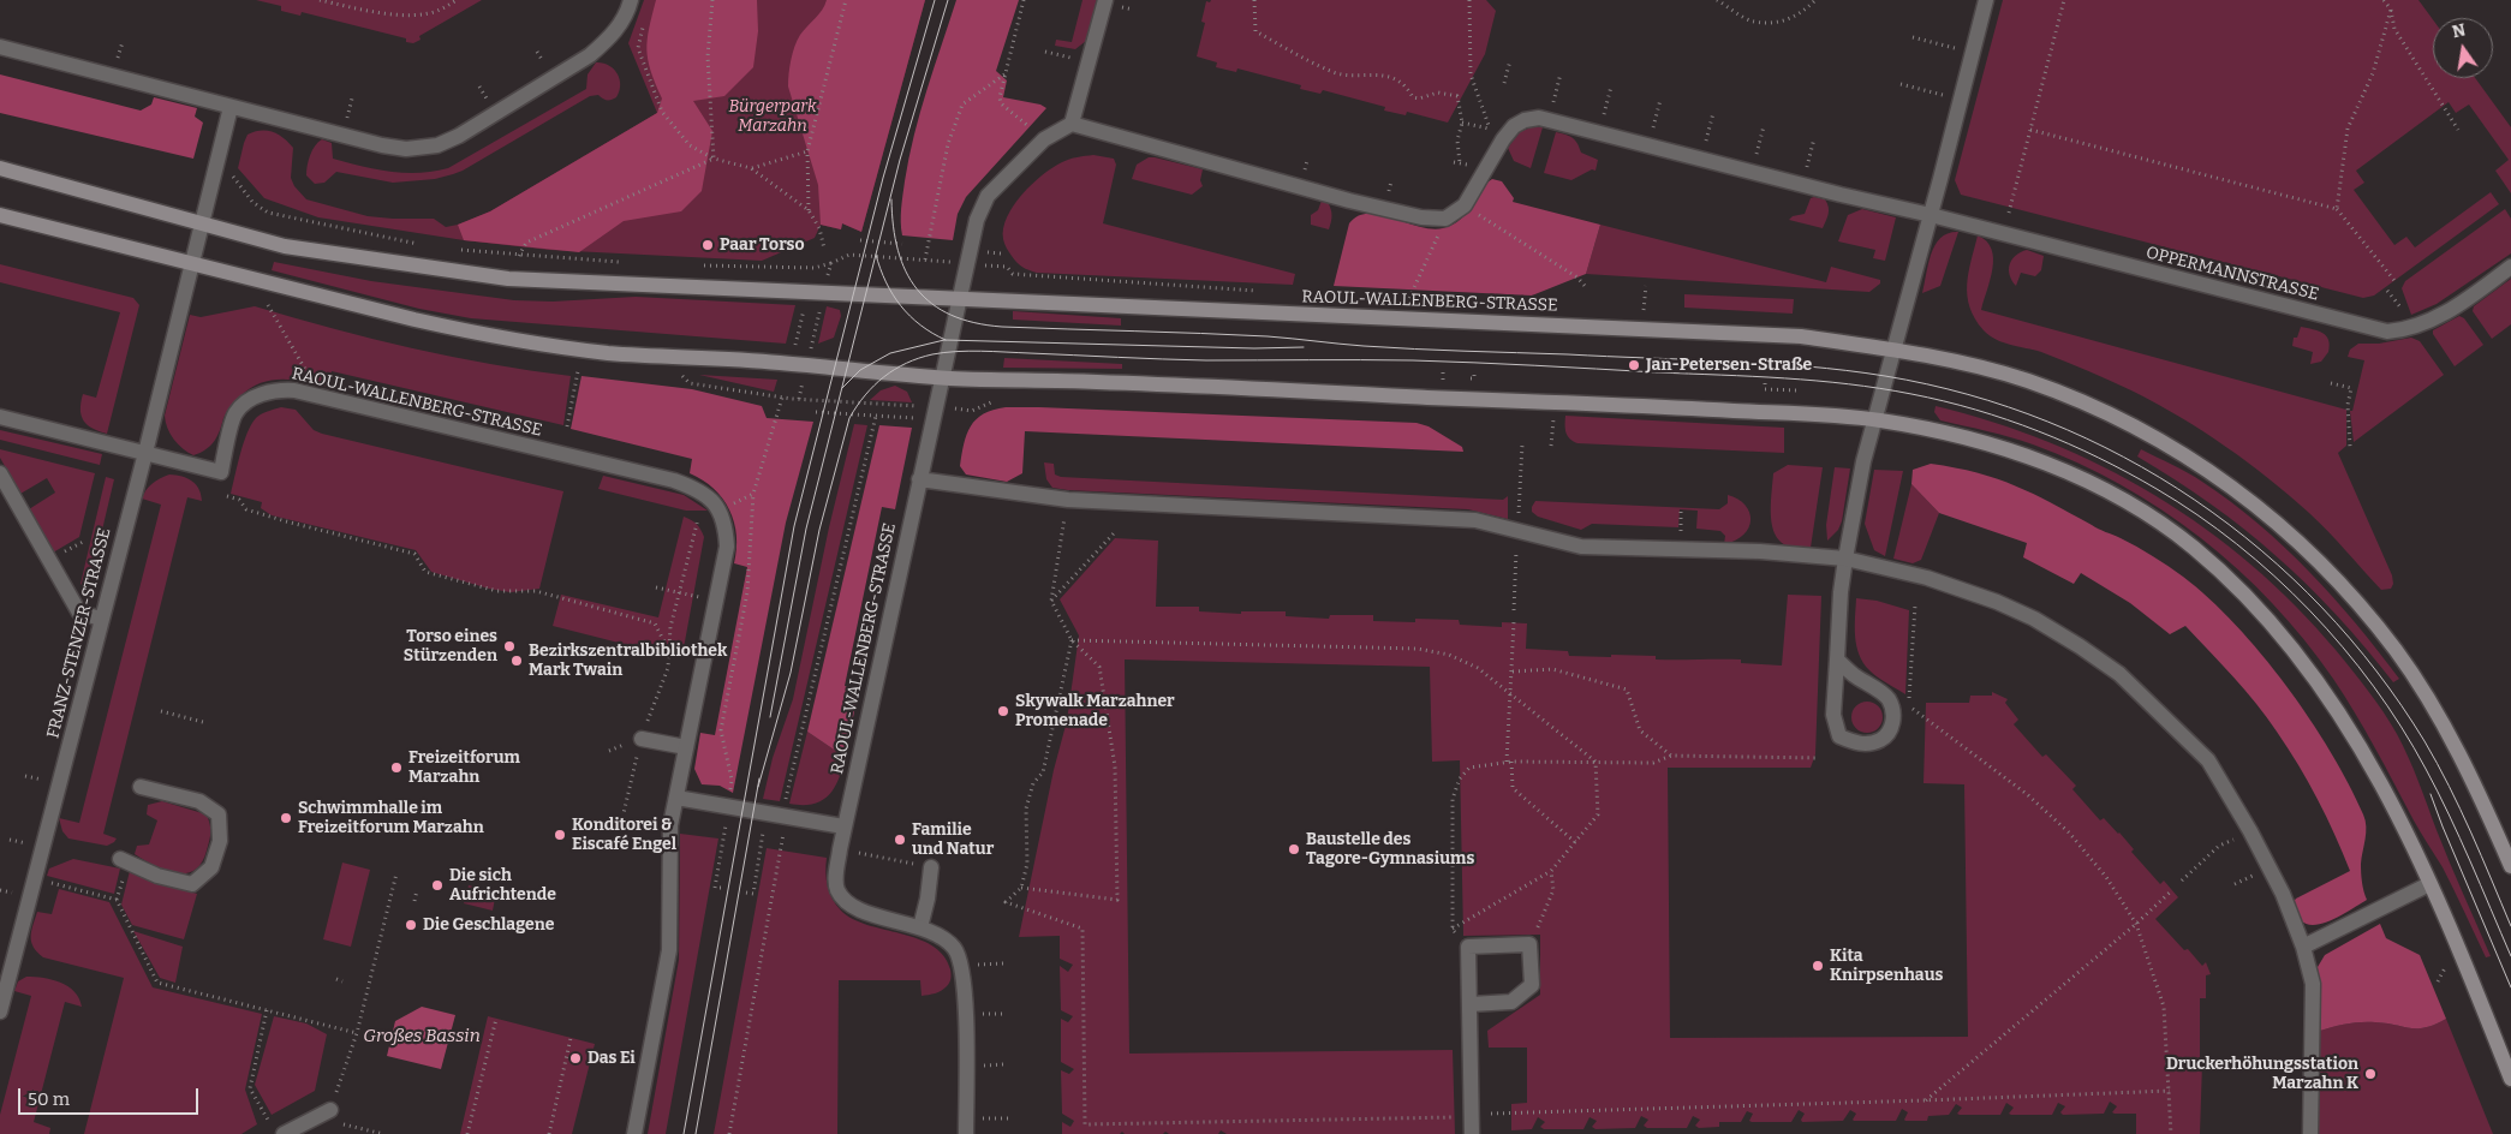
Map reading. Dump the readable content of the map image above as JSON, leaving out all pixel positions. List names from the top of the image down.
{
  "streets": {
    "main road": ["RAOUL-WALLENBERG-STRASSE"],
    "street": ["OPPERMANNSTRASSE", "FRANZ-STENZER-STRASSE"]
  },
  "crossings": [
    ["RAOUL-WALLENBERG-STRASSE", "FRANZ-STENZER-STRASSE"]
  ],
  "water": ["Großes Bassin"],
  "parks": ["Bürgerpark Marzahn"],
  "places": [
    "Paar Torso",
    "Jan-Petersen-Straße",
    "Torso eines Stürzenden",
    "Bezirkszentralbibliothek Mark Twain",
    "Skywalk Marzahner Promenade",
    "Freizeitforum Marzahn",
    "Schwimmhalle im Freizeitforum Marzahn",
    "Konditorei & Eiscafé Engel",
    "Familie und Natur",
    "Baustelle des Tagore-Gymnasiums",
    "Die sich Aufrichtende",
    "Die Geschlagene",
    "Kita Knirpsenhaus",
    "Das Ei",
    "Druckerhöhungsstation Marzahn K"
  ],
  "scale_bar": "50 m",
  "north": "top"
}
